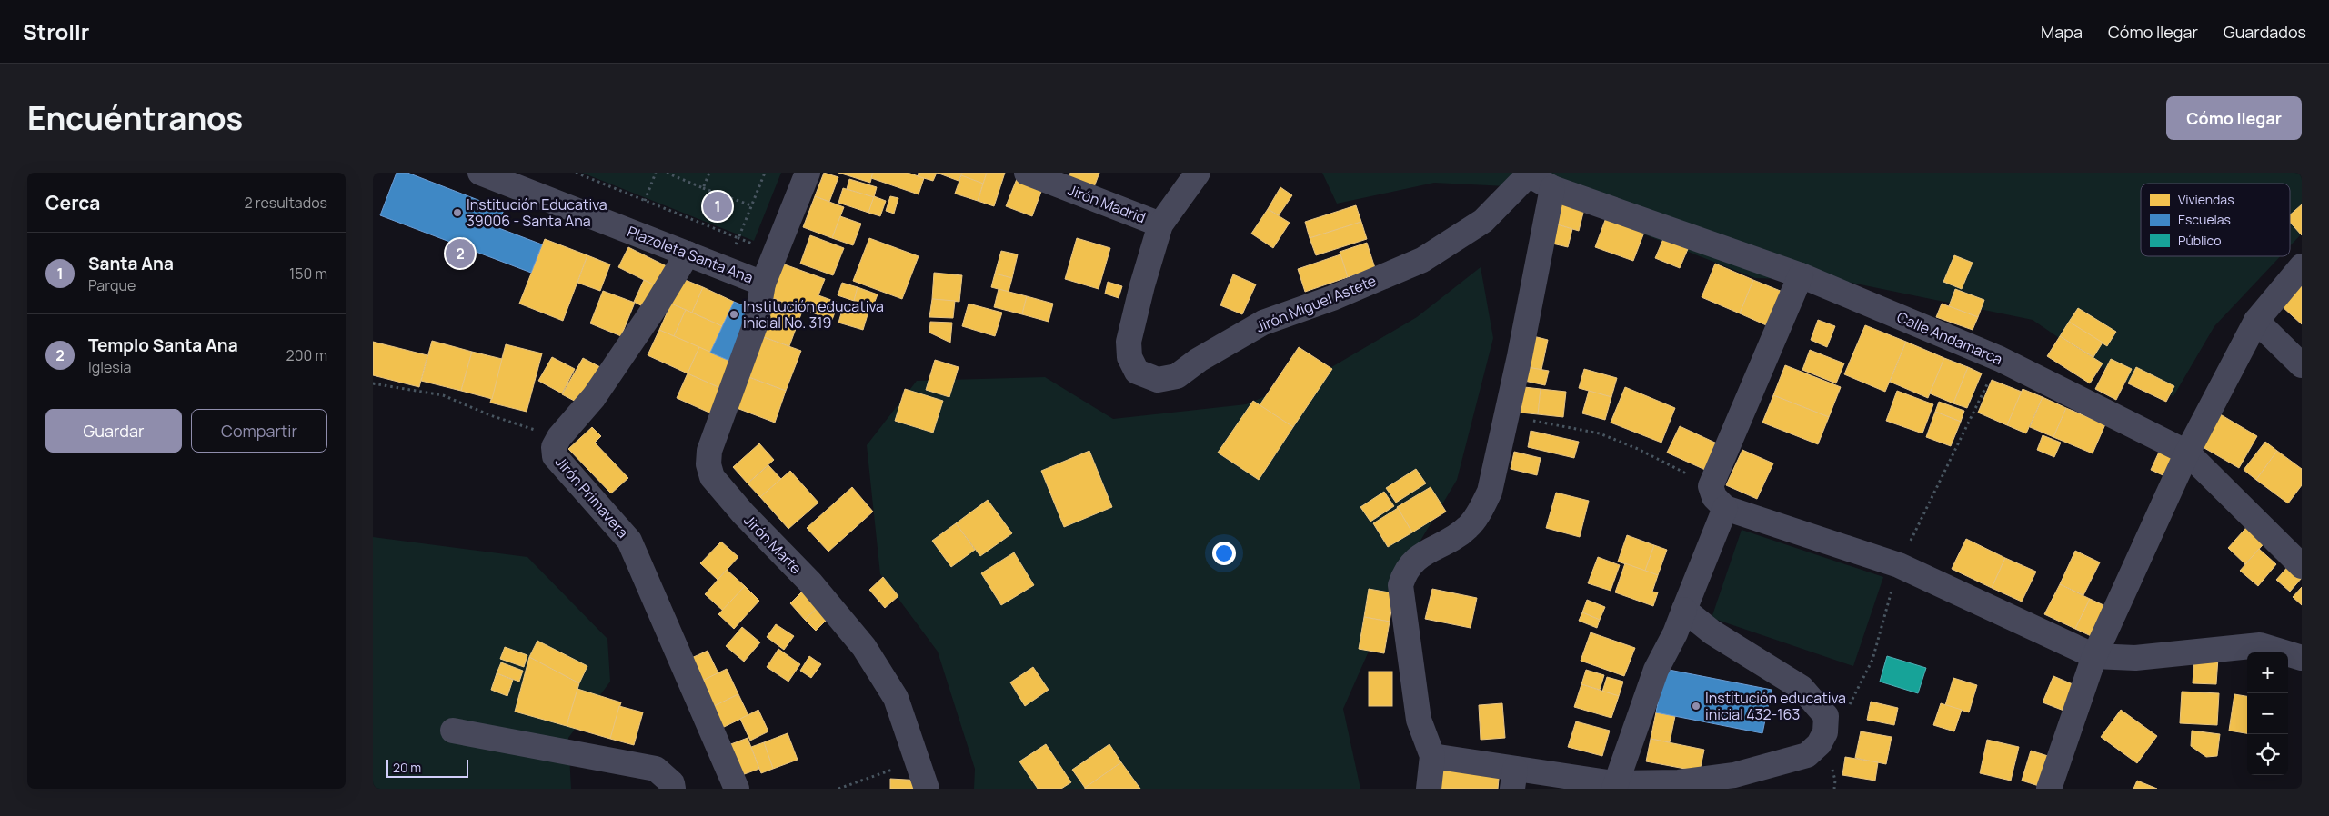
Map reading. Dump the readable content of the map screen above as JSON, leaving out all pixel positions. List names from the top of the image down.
{
  "streets": {
    "street": [
      "Jirón Madrid",
      "Plazoleta Santa Ana",
      "Jirón Miguel Astete",
      "Calle Andamarca",
      "Jirón Primavera",
      "Jirón Marte"
    ]
  },
  "crossings": [
    ["Jirón Madrid", "Jirón Miguel Astete"],
    ["Plazoleta Santa Ana", "Jirón Primavera"],
    ["Plazoleta Santa Ana", "Jirón Marte"],
    ["Jirón Miguel Astete", "Calle Andamarca"]
  ],
  "places": ["Institución Educativa 39006 - Santa Ana", "Institución educativa inicial No. 319", "Institución educativa inicial 432-163"],
  "legend": ["Viviendas", "Escuelas", "Público"],
  "scale_bar": "20 m",
  "page": {
    "header": "Strollr",
    "nav": ["Mapa", "Cómo llegar", "Guardados"],
    "title": "Encuéntranos",
    "buttons": [
      "Cómo llegar",
      ["Guardar", "Compartir"]
    ],
    "heading": ["Cerca", "2 resultados"],
    "pins": ["1", "2"],
    "list": [
      {
        "mark": "1",
        "name": "Santa Ana",
        "note": "Parque",
        "value": "150 m"
      },
      {
        "mark": "2",
        "name": "Templo Santa Ana",
        "note": "Iglesia",
        "value": "200 m"
      }
    ],
    "map_buttons": ["+", "−"],
    "scale": "20 m"
  }
}
